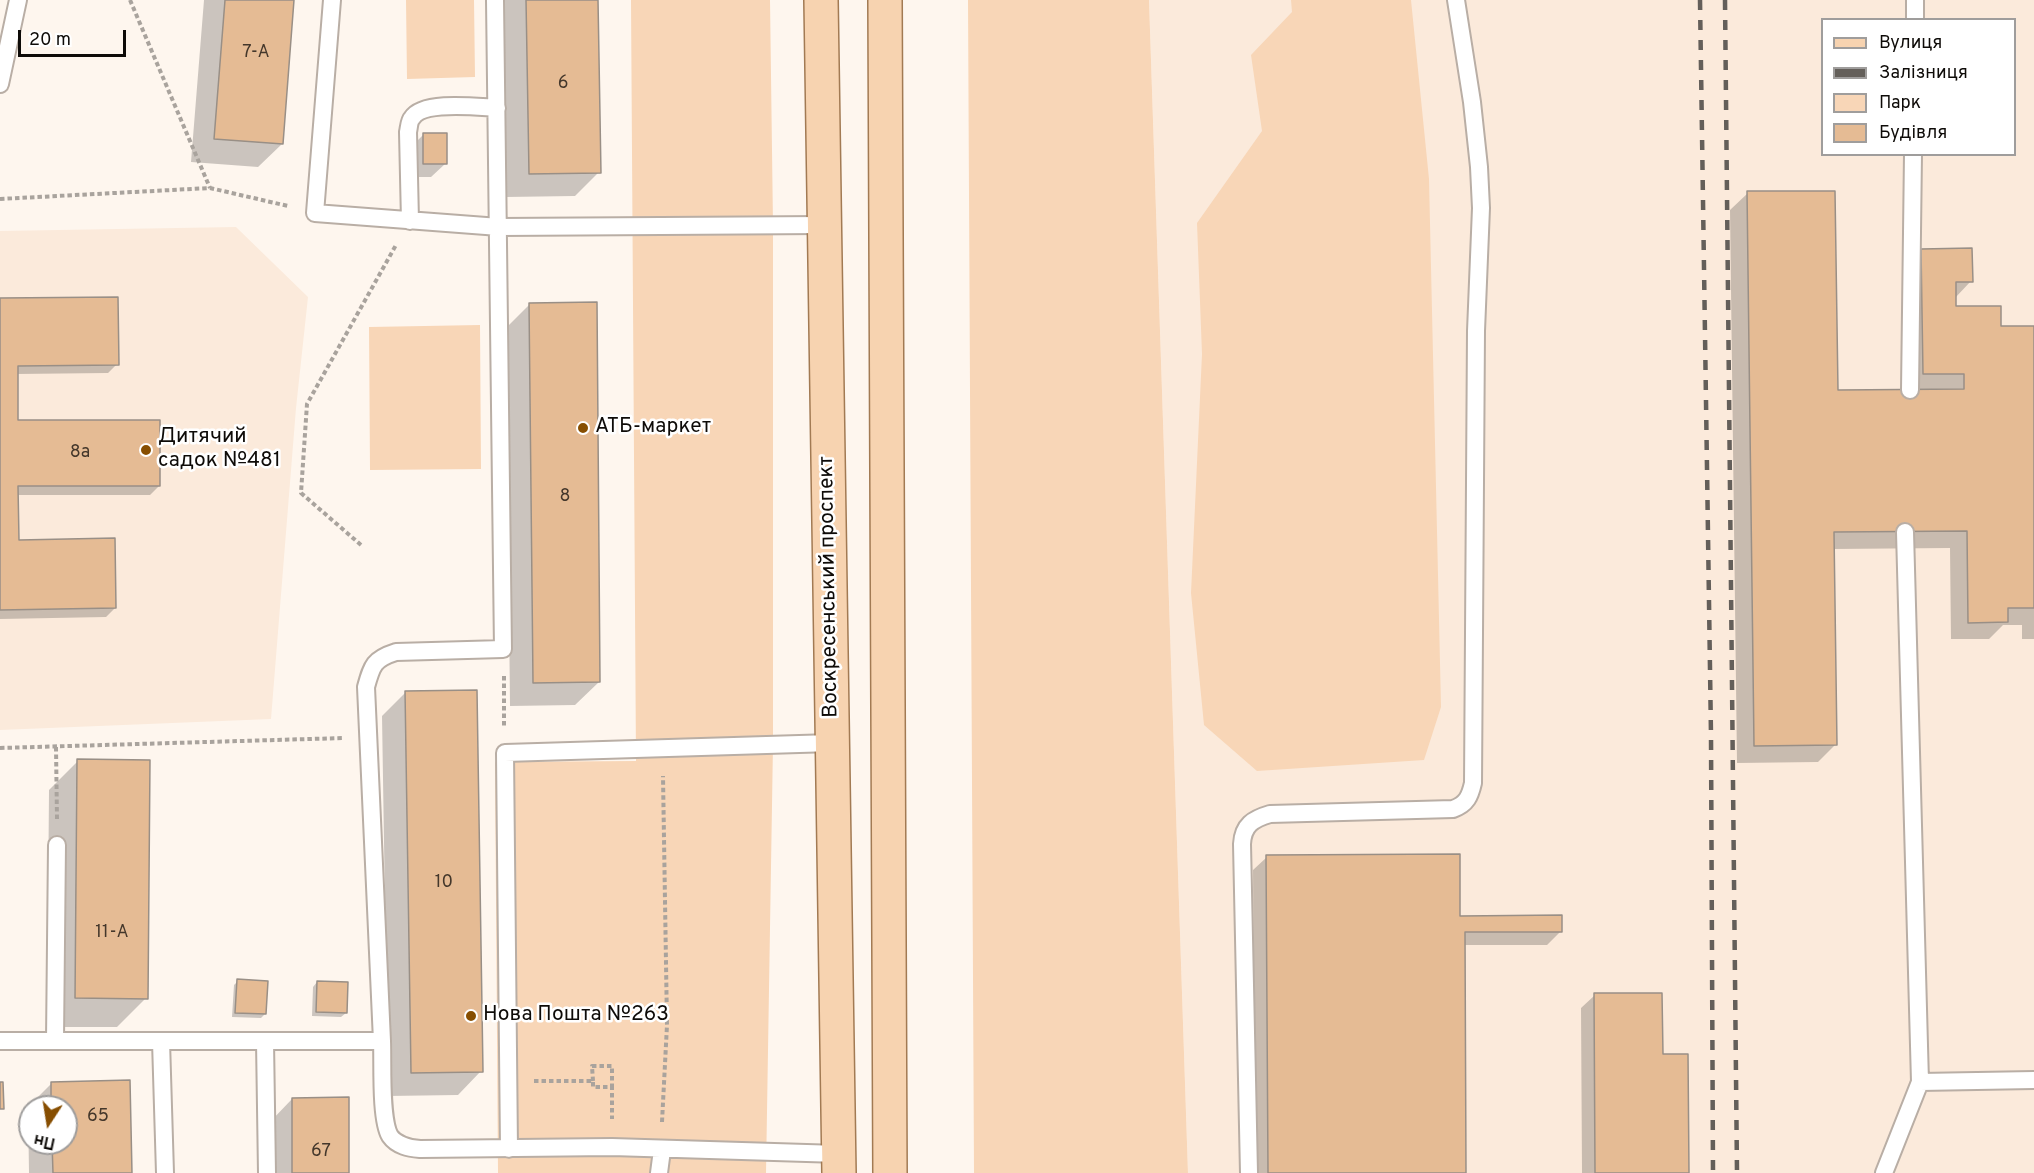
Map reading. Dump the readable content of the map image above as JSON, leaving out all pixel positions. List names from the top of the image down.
{
  "streets": {
    "main road": ["Воскресенський проспект"]
  },
  "places": ["АТБ-маркет", "Дитячий садок №481", "Нова Пошта №263"],
  "house_numbers": [
    "7-А",
    "6",
    "8а",
    "8",
    "10",
    "11-А",
    "65",
    "67"
  ],
  "legend": [
    "Вулиця",
    "Залізниця",
    "Парк",
    "Будівля"
  ],
  "scale_bar": "20 m",
  "north": "bottom"
}
